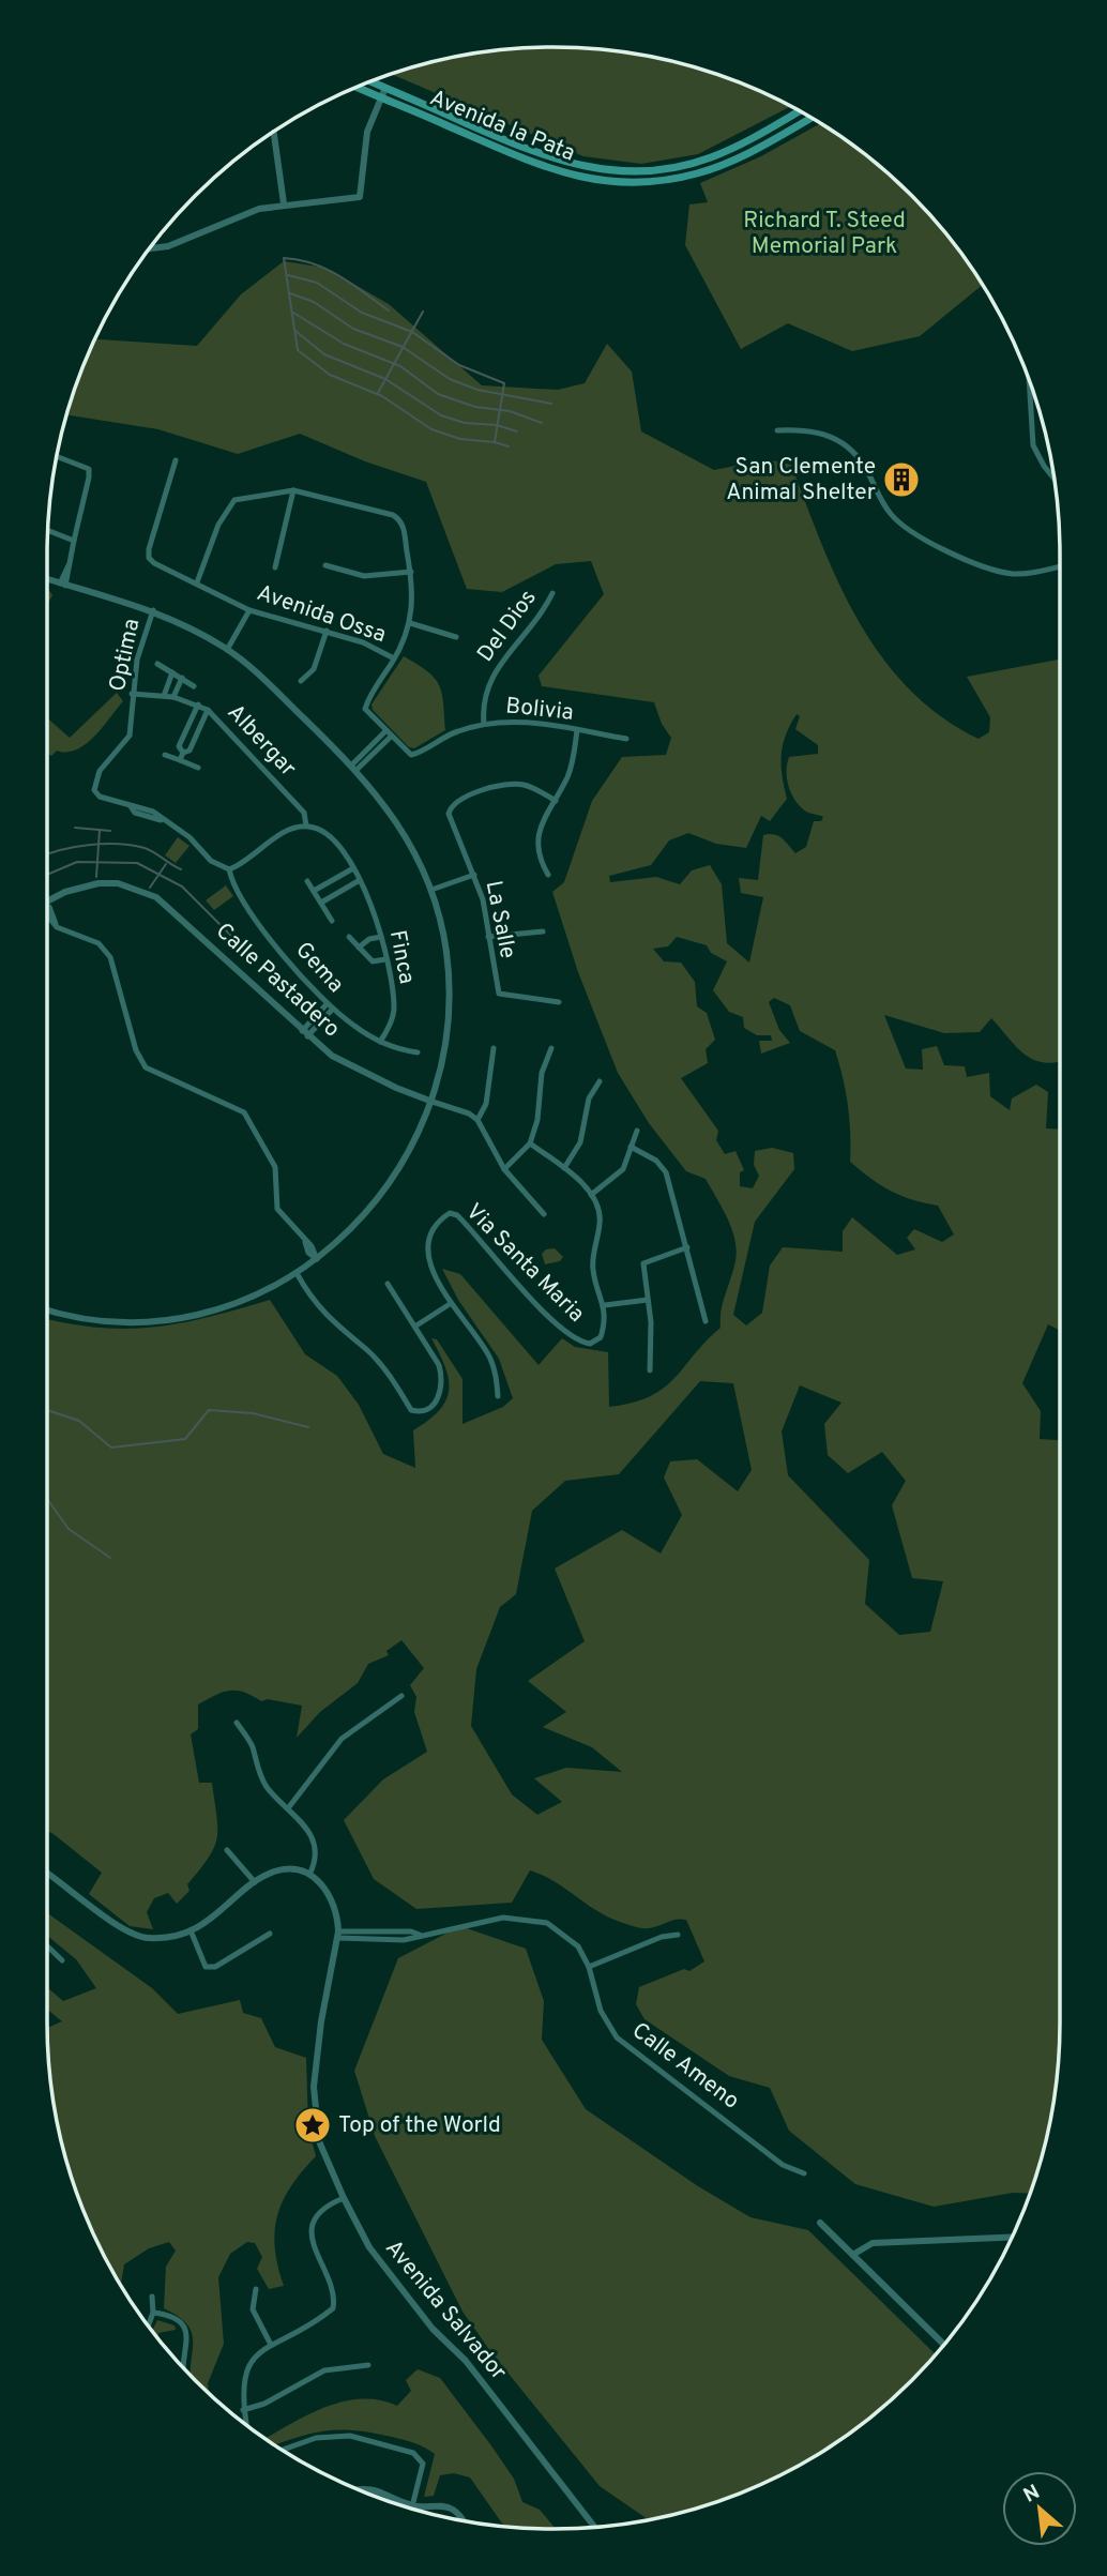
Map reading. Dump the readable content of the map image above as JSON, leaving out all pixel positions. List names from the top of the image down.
{
  "streets": {
    "main road": ["Avenida la Pata"],
    "street": [
      "Avenida Ossa",
      "Del Dios",
      "Optima",
      "Bolivia",
      "Albergar",
      "La Salle",
      "Finca",
      "Gema",
      "Calle Pastadero",
      "Via Santa Maria",
      "Calle Ameno",
      "Avenida Salvador"
    ]
  },
  "crossings": [
    ["Del Dios", "Bolivia"],
    ["Optima", "Albergar"],
    ["Optima", "Gema"],
    ["Albergar", "Finca"],
    ["Finca", "Gema"],
    ["Calle Ameno", "Avenida Salvador"]
  ],
  "parks": ["Richard T. Steed Memorial Park"],
  "places": {
    "building": ["San Clemente Animal Shelter"],
    "place": ["Top of the World"]
  },
  "north": "top left"
}
